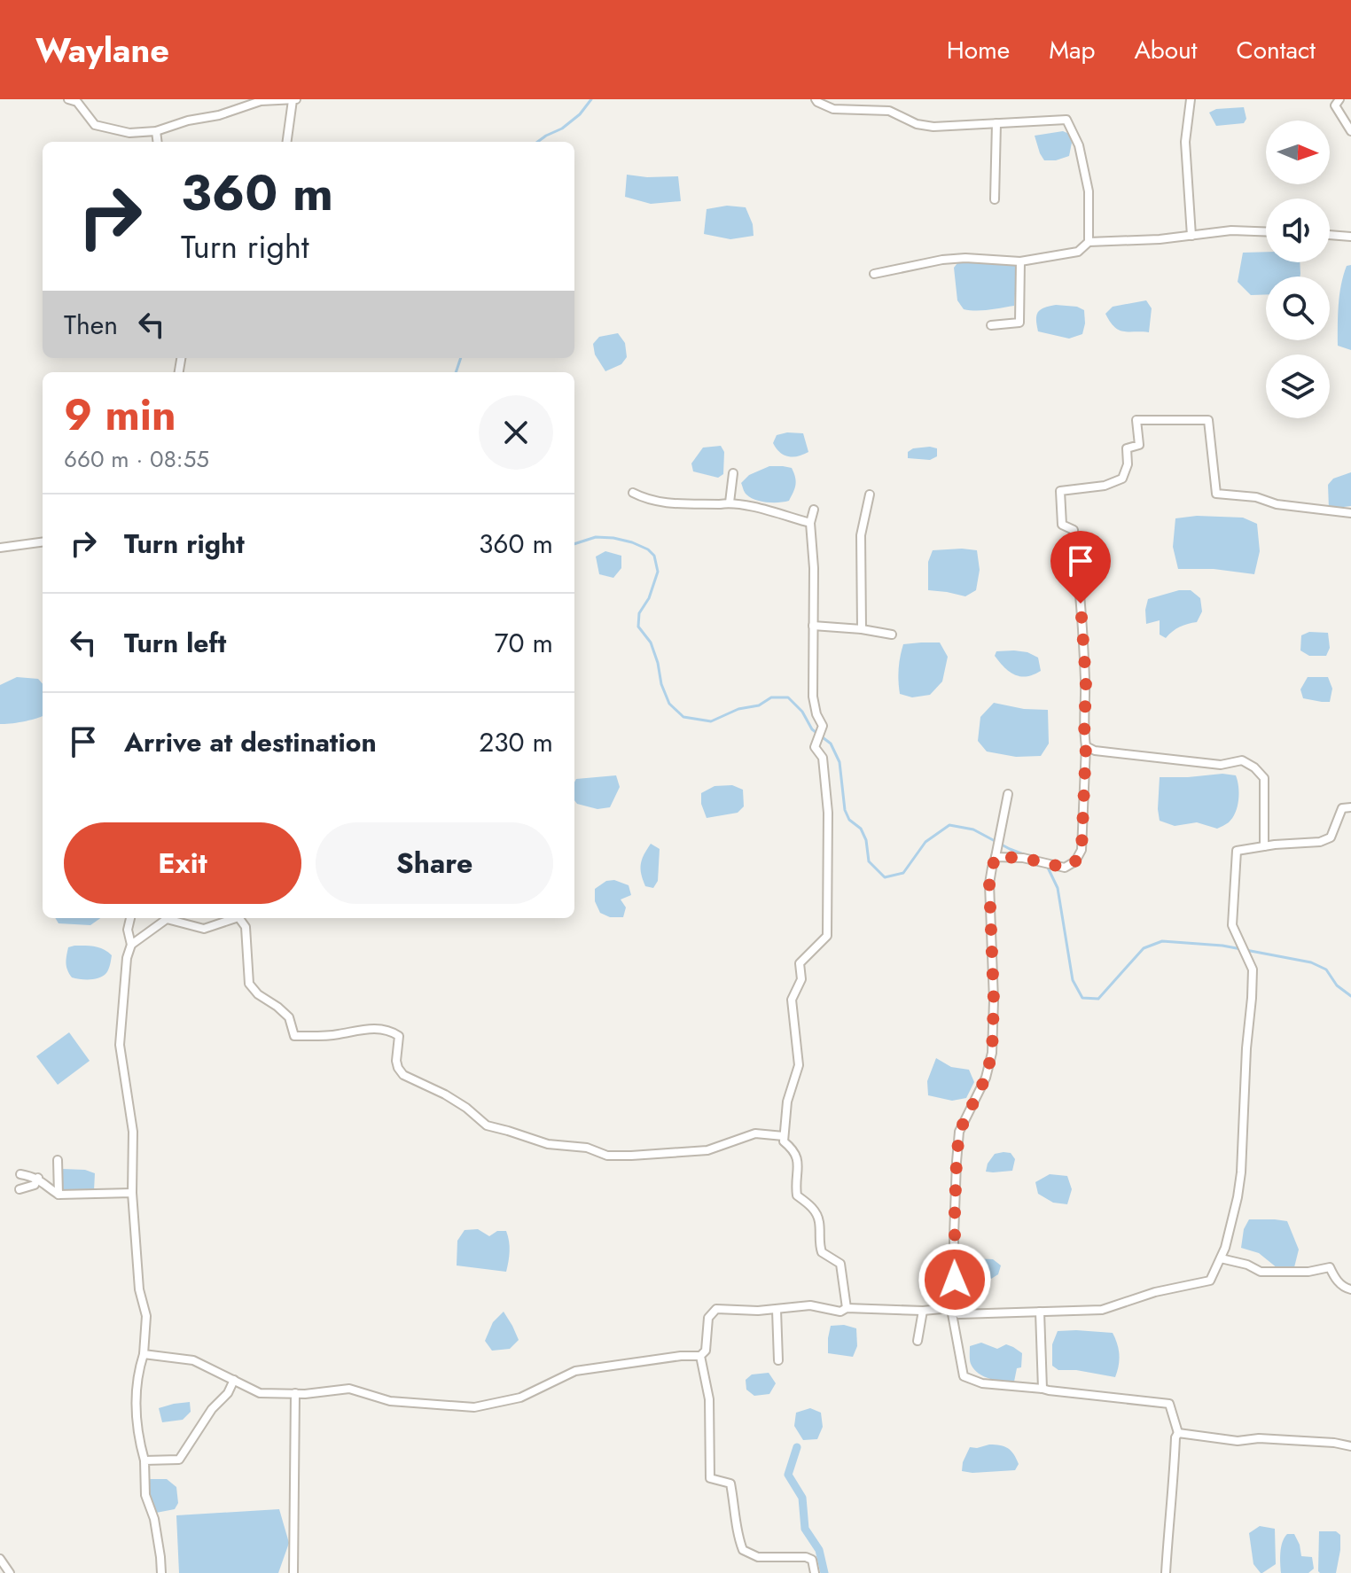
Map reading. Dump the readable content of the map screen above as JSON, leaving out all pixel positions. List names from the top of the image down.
{
  "north": "right",
  "page": {
    "header": "Waylane",
    "nav": [
      "Home",
      "Map",
      "About",
      "Contact"
    ],
    "turn": ["360 m", "Turn right"],
    "then": "Then",
    "heading": ["9 min", "660 m · 08:55"],
    "list": [
      {
        "name": "Turn right",
        "value": "360 m"
      },
      {
        "name": "Turn left",
        "value": "70 m"
      },
      {
        "name": "Arrive at destination",
        "value": "230 m"
      }
    ],
    "buttons": ["Exit", "Share"]
  }
}
